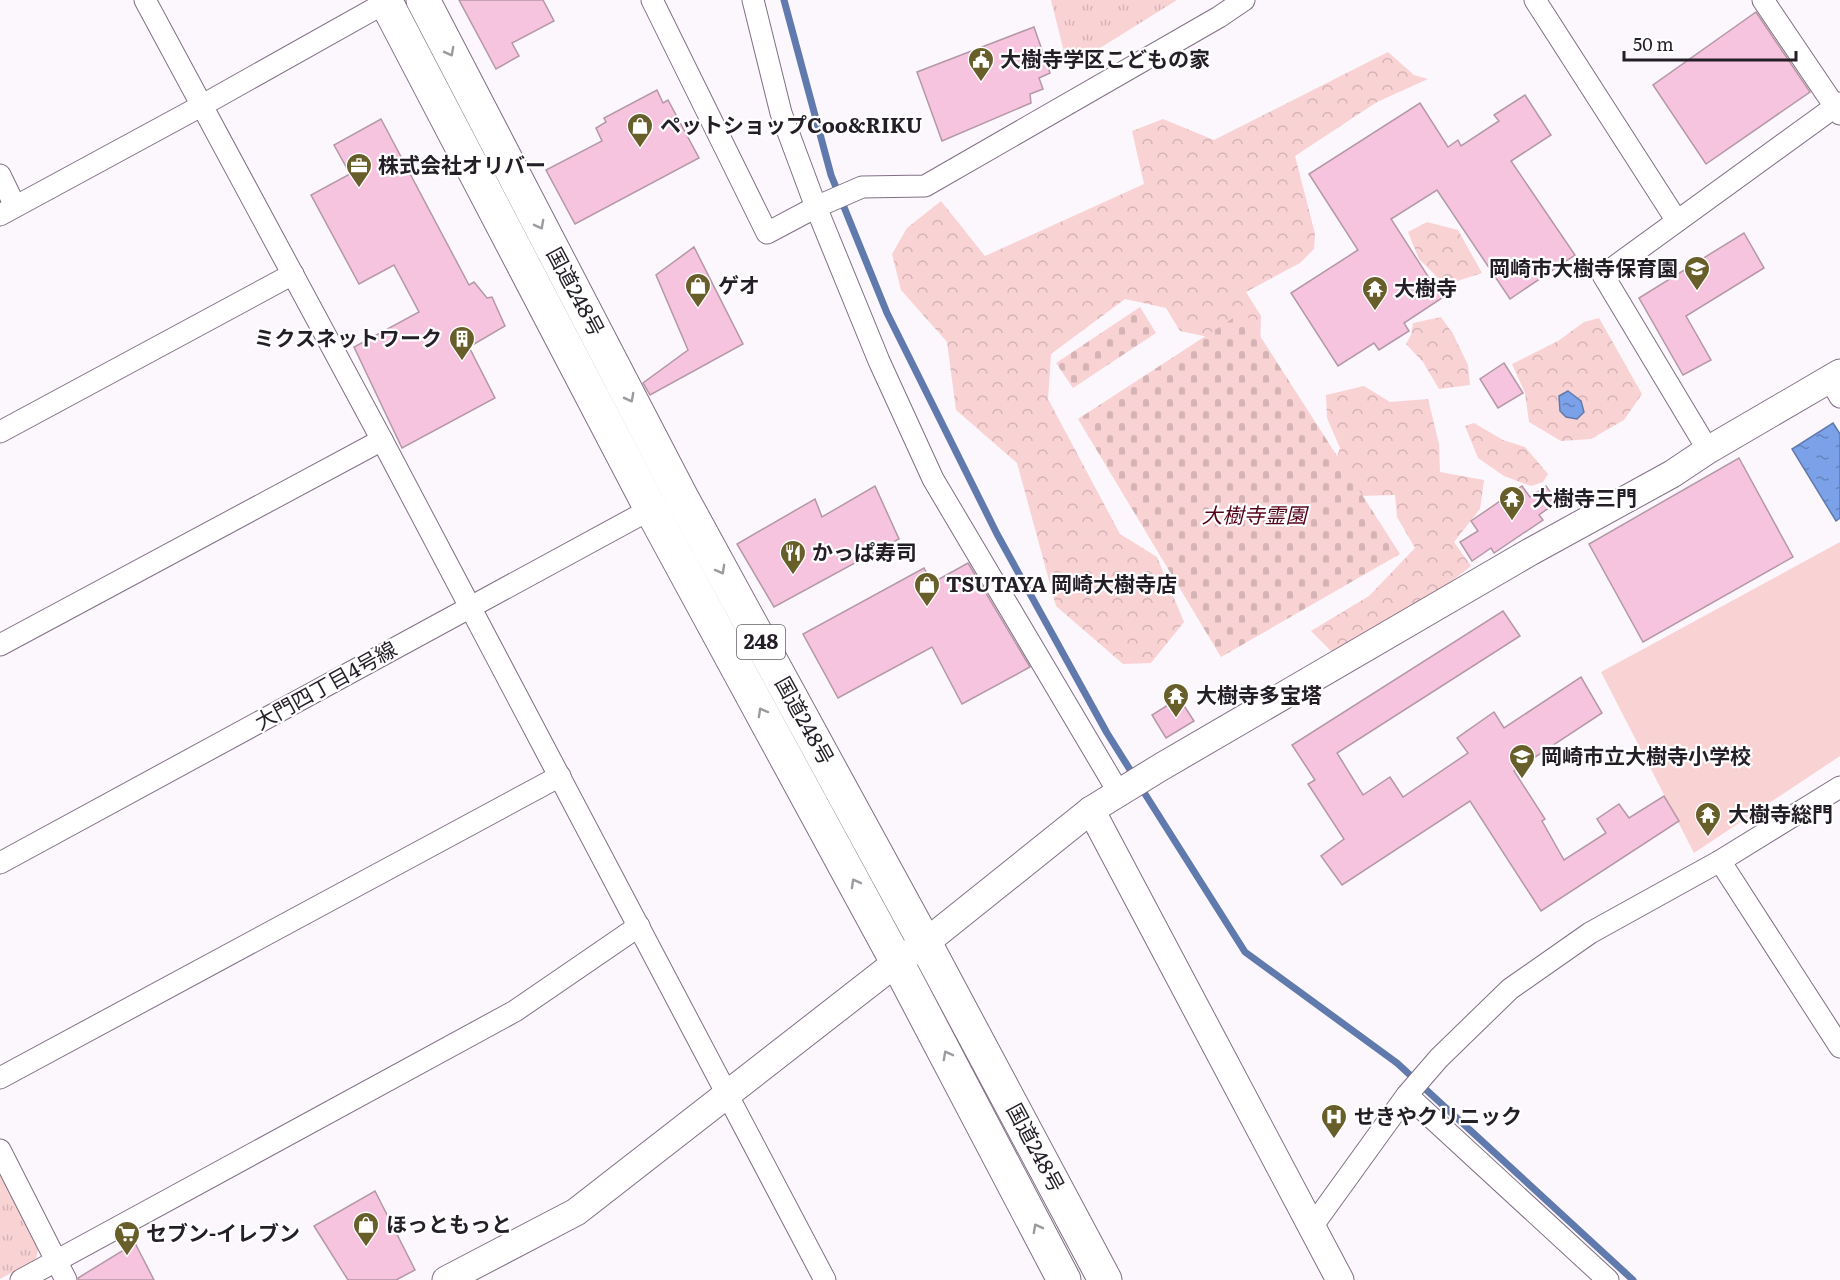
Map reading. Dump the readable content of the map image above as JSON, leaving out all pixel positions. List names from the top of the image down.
{
  "streets": {
    "highway": ["国道248号", "248"],
    "street": ["大門四丁目4号線"]
  },
  "crossings": [
    ["国道248号", "大門四丁目4号線"]
  ],
  "parks": ["大樹寺霊園"],
  "places": {
    "public building": ["大樹寺学区こどもの家"],
    "shop": [
      "ペットショップCoo&RIKU",
      "ゲオ",
      "TSUTAYA 岡崎大樹寺店",
      "ほっともっと"
    ],
    "office": ["株式会社オリバー"],
    "school or university": ["岡崎市大樹寺保育園", "岡崎市立大樹寺小学校"],
    "temple": [
      "大樹寺",
      "大樹寺三門",
      "大樹寺多宝塔",
      "大樹寺総門"
    ],
    "building": ["ミクスネットワーク"],
    "restaurant": ["かっぱ寿司"],
    "hospital": ["せきやクリニック"],
    "supermarket": ["セブン-イレブン"]
  },
  "scale_bar": "50 m"
}
